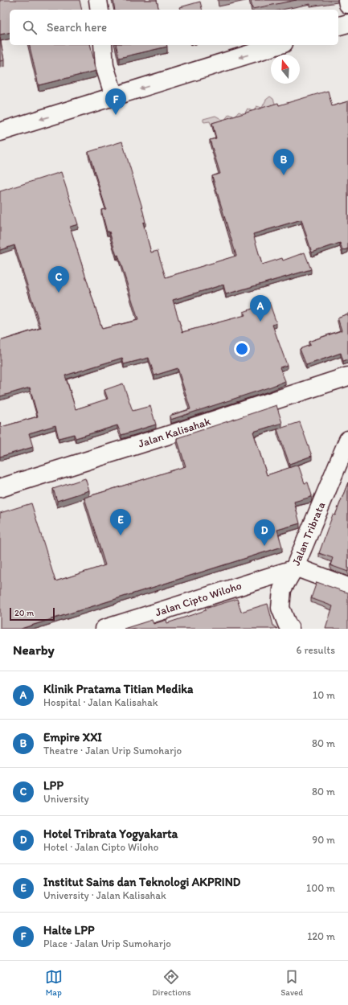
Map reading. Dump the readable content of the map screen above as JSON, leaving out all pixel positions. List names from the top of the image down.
{
  "streets": {
    "street": ["Jalan Kalisahak", "Jalan Tribrata", "Jalan Cipto Wiloho"]
  },
  "crossings": [
    ["Jalan Tribrata", "Jalan Cipto Wiloho"]
  ],
  "scale_bar": "20 m",
  "north": "top",
  "page": {
    "search": "Search here",
    "pins": [
      "F",
      "B",
      "C",
      "A",
      "E",
      "D"
    ],
    "scale": "20 m",
    "heading": ["Nearby", "6 results"],
    "list": [
      {
        "mark": "A",
        "name": "Klinik Pratama Titian Medika",
        "note": "Hospital · Jalan Kalisahak",
        "value": "10 m"
      },
      {
        "mark": "B",
        "name": "Empire XXI",
        "note": "Theatre · Jalan Urip Sumoharjo",
        "value": "80 m"
      },
      {
        "mark": "C",
        "name": "LPP",
        "note": "University",
        "value": "80 m"
      },
      {
        "mark": "D",
        "name": "Hotel Tribrata Yogyakarta",
        "note": "Hotel · Jalan Cipto Wiloho",
        "value": "90 m"
      },
      {
        "mark": "E",
        "name": "Institut Sains dan Teknologi AKPRIND",
        "note": "University · Jalan Kalisahak",
        "value": "100 m"
      },
      {
        "mark": "F",
        "name": "Halte LPP",
        "note": "Place · Jalan Urip Sumoharjo",
        "value": "120 m"
      }
    ],
    "nav": ["Map", "Directions", "Saved"]
  }
}
